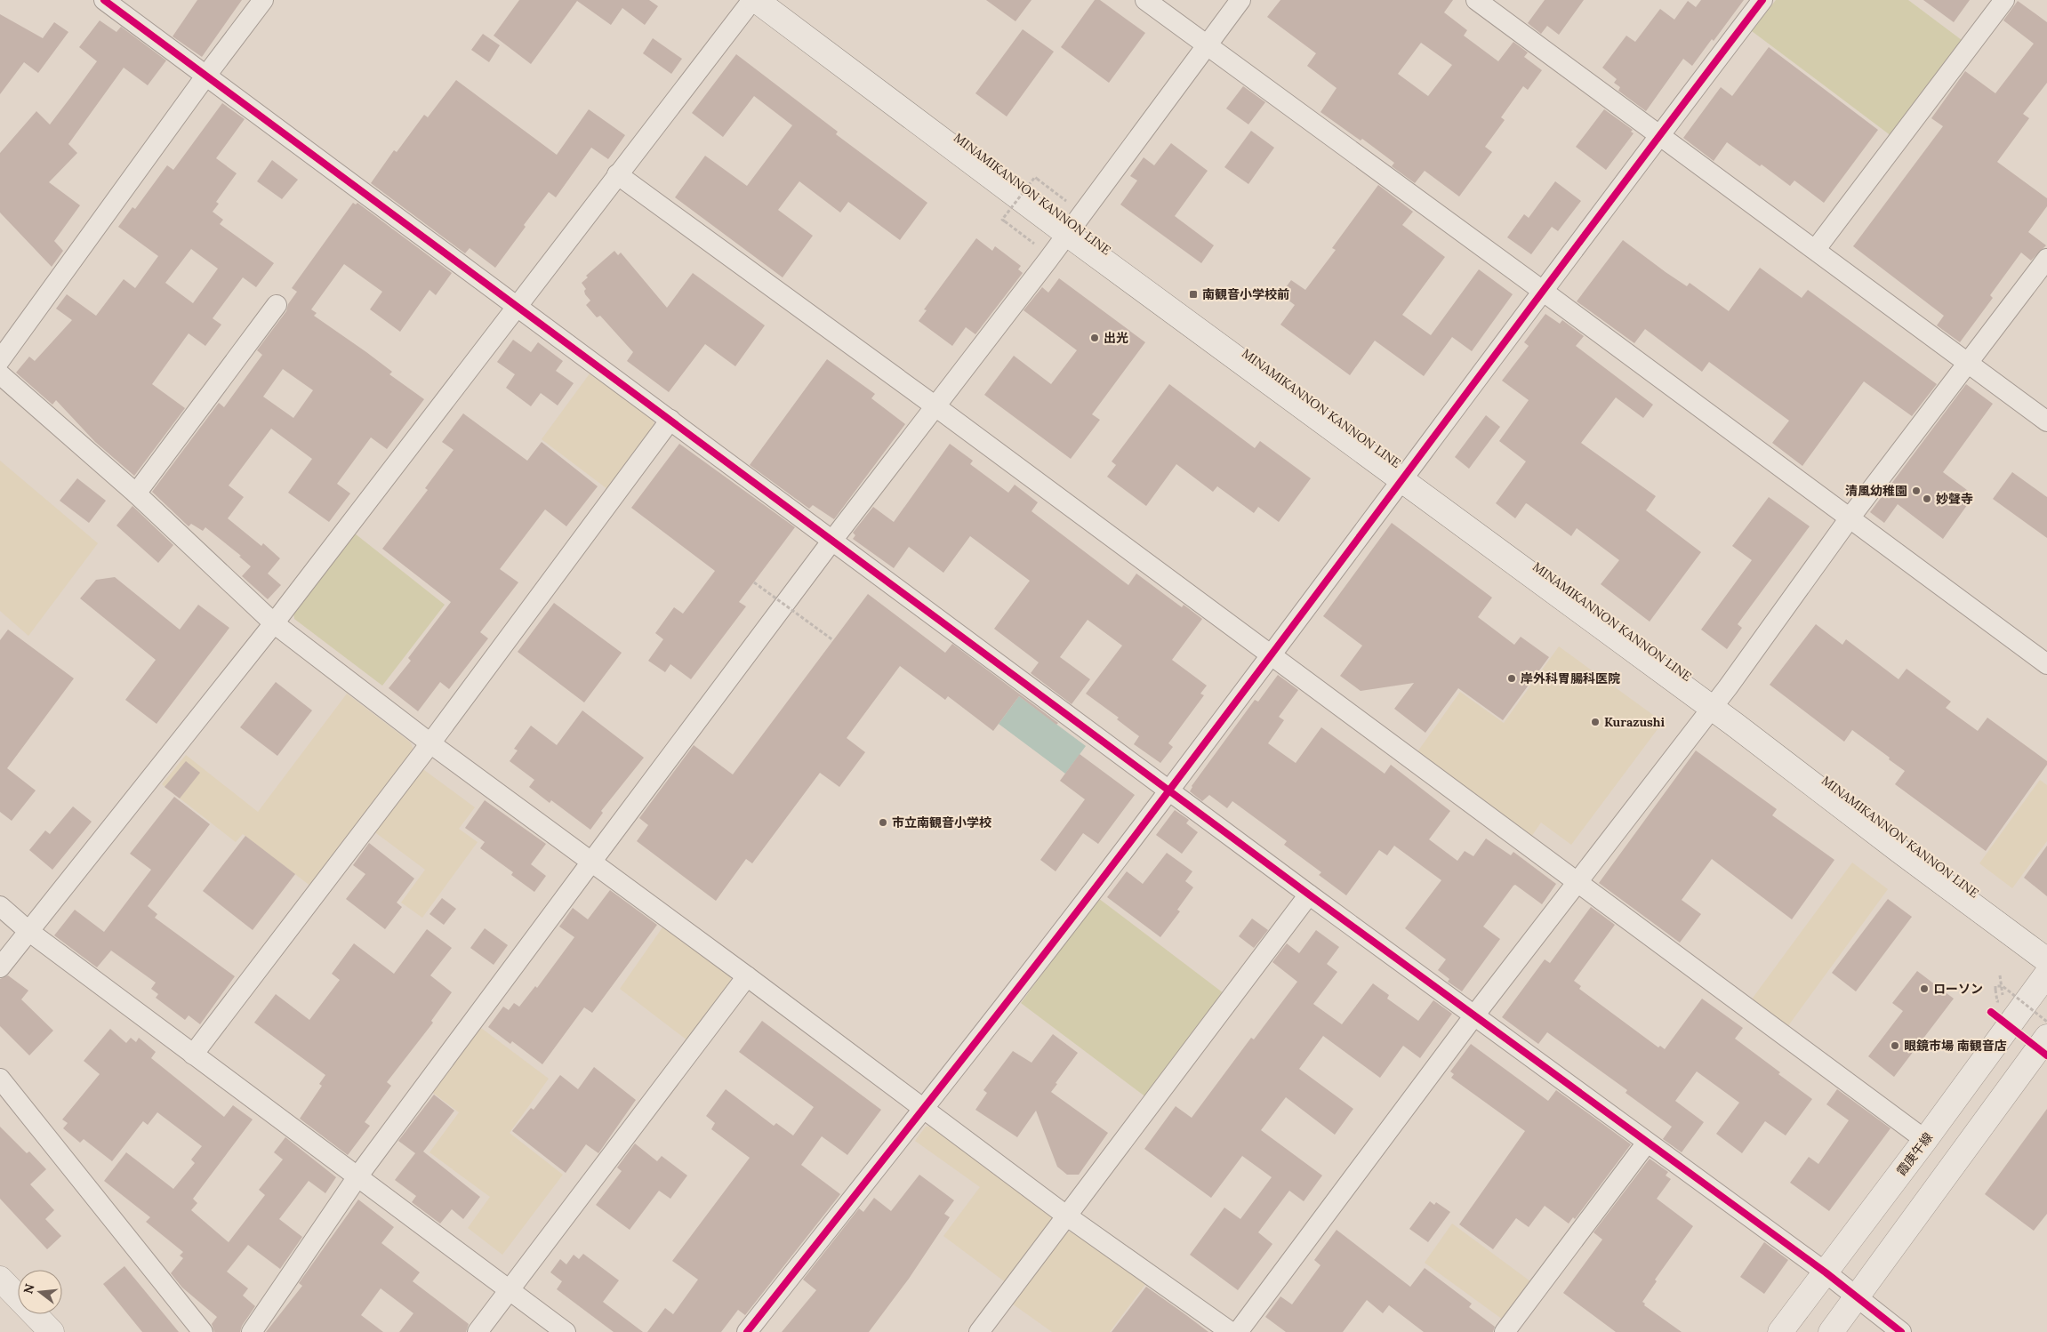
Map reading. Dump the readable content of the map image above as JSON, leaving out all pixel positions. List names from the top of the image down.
{
  "streets": {
    "main road": ["MINAMIKANNON KANNON LINE", "霞庚午線"]
  },
  "places": {
    "transit": ["南観音小学校前"],
    "other": [
      "出光",
      "清風幼稚園",
      "妙聲寺",
      "岸外科胃腸科医院",
      "Kurazushi",
      "市立南観音小学校",
      "ローソン",
      "眼鏡市場 南観音店"
    ]
  },
  "north": "left"
}
